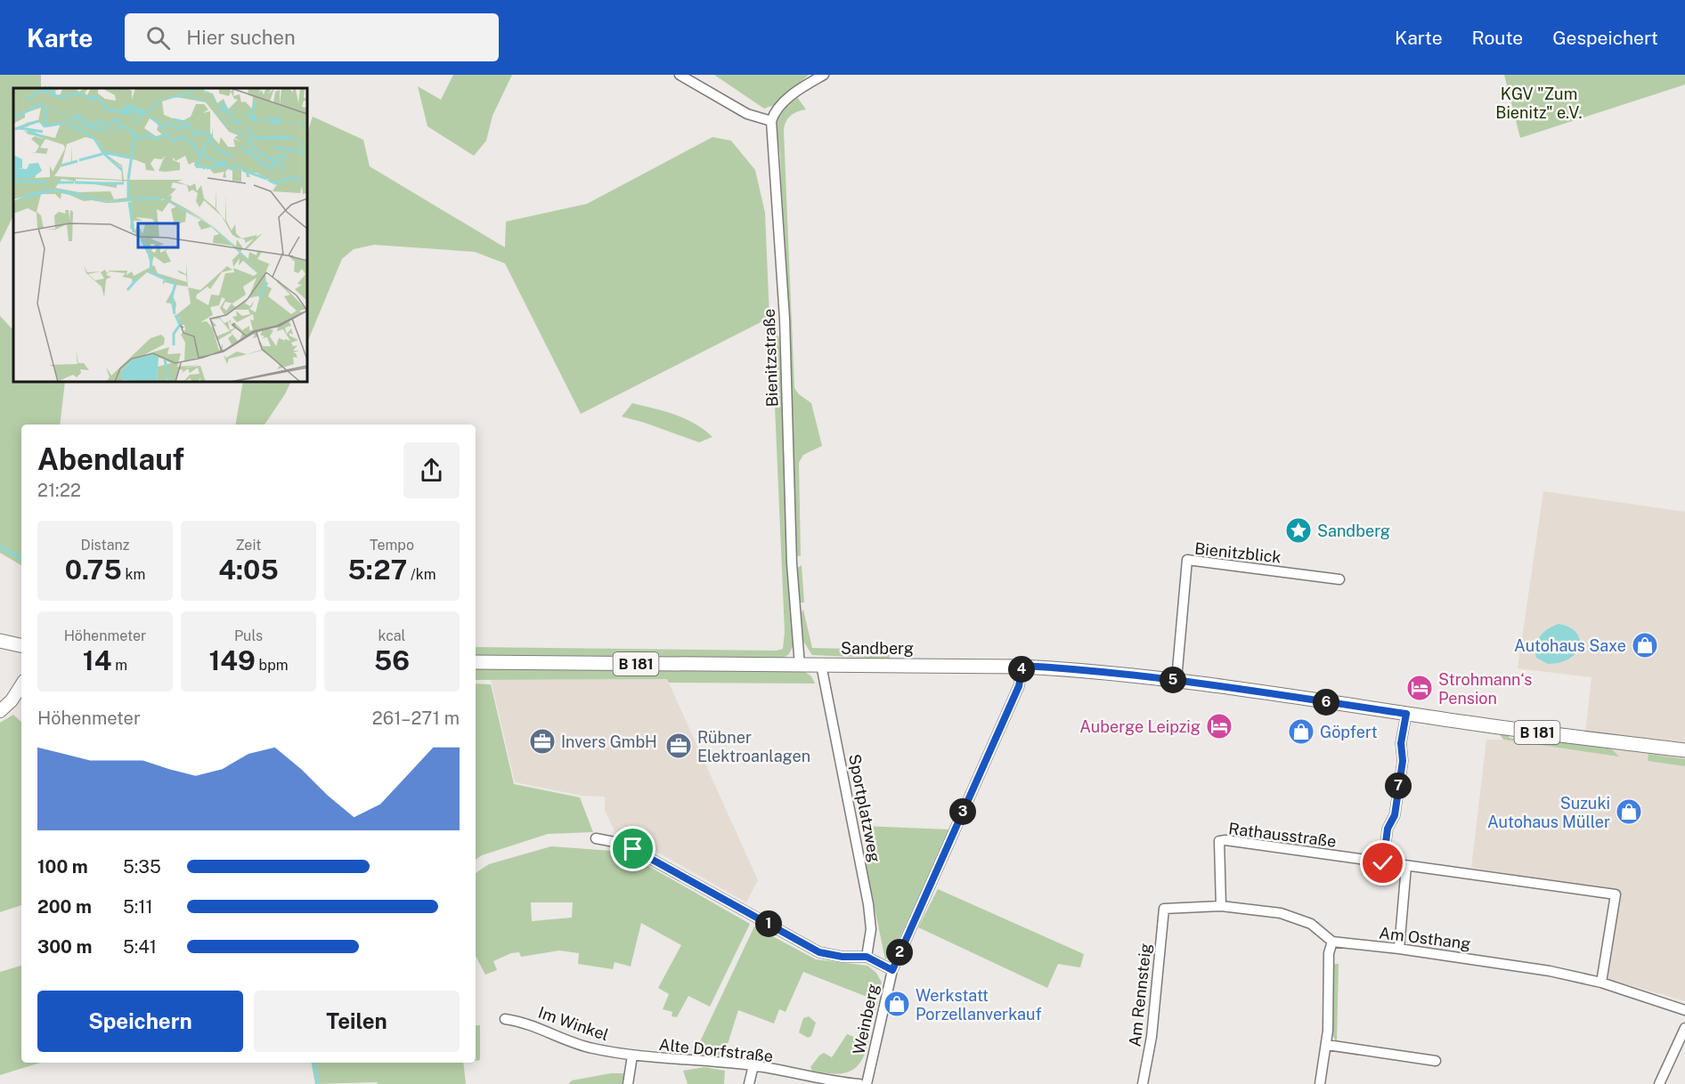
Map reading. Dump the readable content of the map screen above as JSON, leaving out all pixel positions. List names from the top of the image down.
{
  "streets": {
    "main road": ["Sandberg", "B 181"],
    "street": [
      "Bienitzstraße",
      "Bienitzblick",
      "Sportplatzweg",
      "Rathausstraße",
      "Am Osthang",
      "Am Rennsteig",
      "Weinberg",
      "Im Winkel",
      "Alte Dorfstraße"
    ]
  },
  "crossings": [
    ["Bienitzstraße", "Sandberg"],
    ["Bienitzblick", "Sandberg"],
    ["Sandberg", "Sportplatzweg"],
    ["Sandberg", "Weinberg"],
    ["Rathausstraße", "Am Osthang"],
    ["Rathausstraße", "Am Rennsteig"],
    ["Im Winkel", "Alte Dorfstraße"]
  ],
  "parks": ["KGV \"Zum Bienitz\" e.V."],
  "places": {
    "place": ["Sandberg"],
    "shop": [
      "Autohaus Saxe",
      "Göpfert",
      "Suzuki Autohaus Müller",
      "Werkstatt Porzellanverkauf"
    ],
    "hotel": ["Strohmann‘s Pension", "Auberge Leipzig"],
    "office": ["Invers GmbH", "Rübner Elektroanlagen"]
  },
  "page": {
    "header": "Karte",
    "search": "Hier suchen",
    "nav": ["Karte", "Route", "Gespeichert"],
    "heading": ["Abendlauf", "21:22"],
    "stats": [
      ["Distanz", "0.75 km"],
      ["Zeit", "4:05"],
      ["Tempo", "5:27 /km"],
      ["Höhenmeter", "14 m"],
      ["Puls", "149 bpm"],
      ["kcal", "56"]
    ],
    "pins": [
      "4",
      "5",
      "6",
      "7",
      "3",
      "1",
      "2"
    ],
    "chart": ["Höhenmeter", "261–271 m"],
    "list": [
      {
        "name": "100 m",
        "note": "5:35"
      },
      {
        "name": "200 m",
        "note": "5:11"
      },
      {
        "name": "300 m",
        "note": "5:41"
      }
    ],
    "buttons": ["Speichern", "Teilen"]
  }
}
